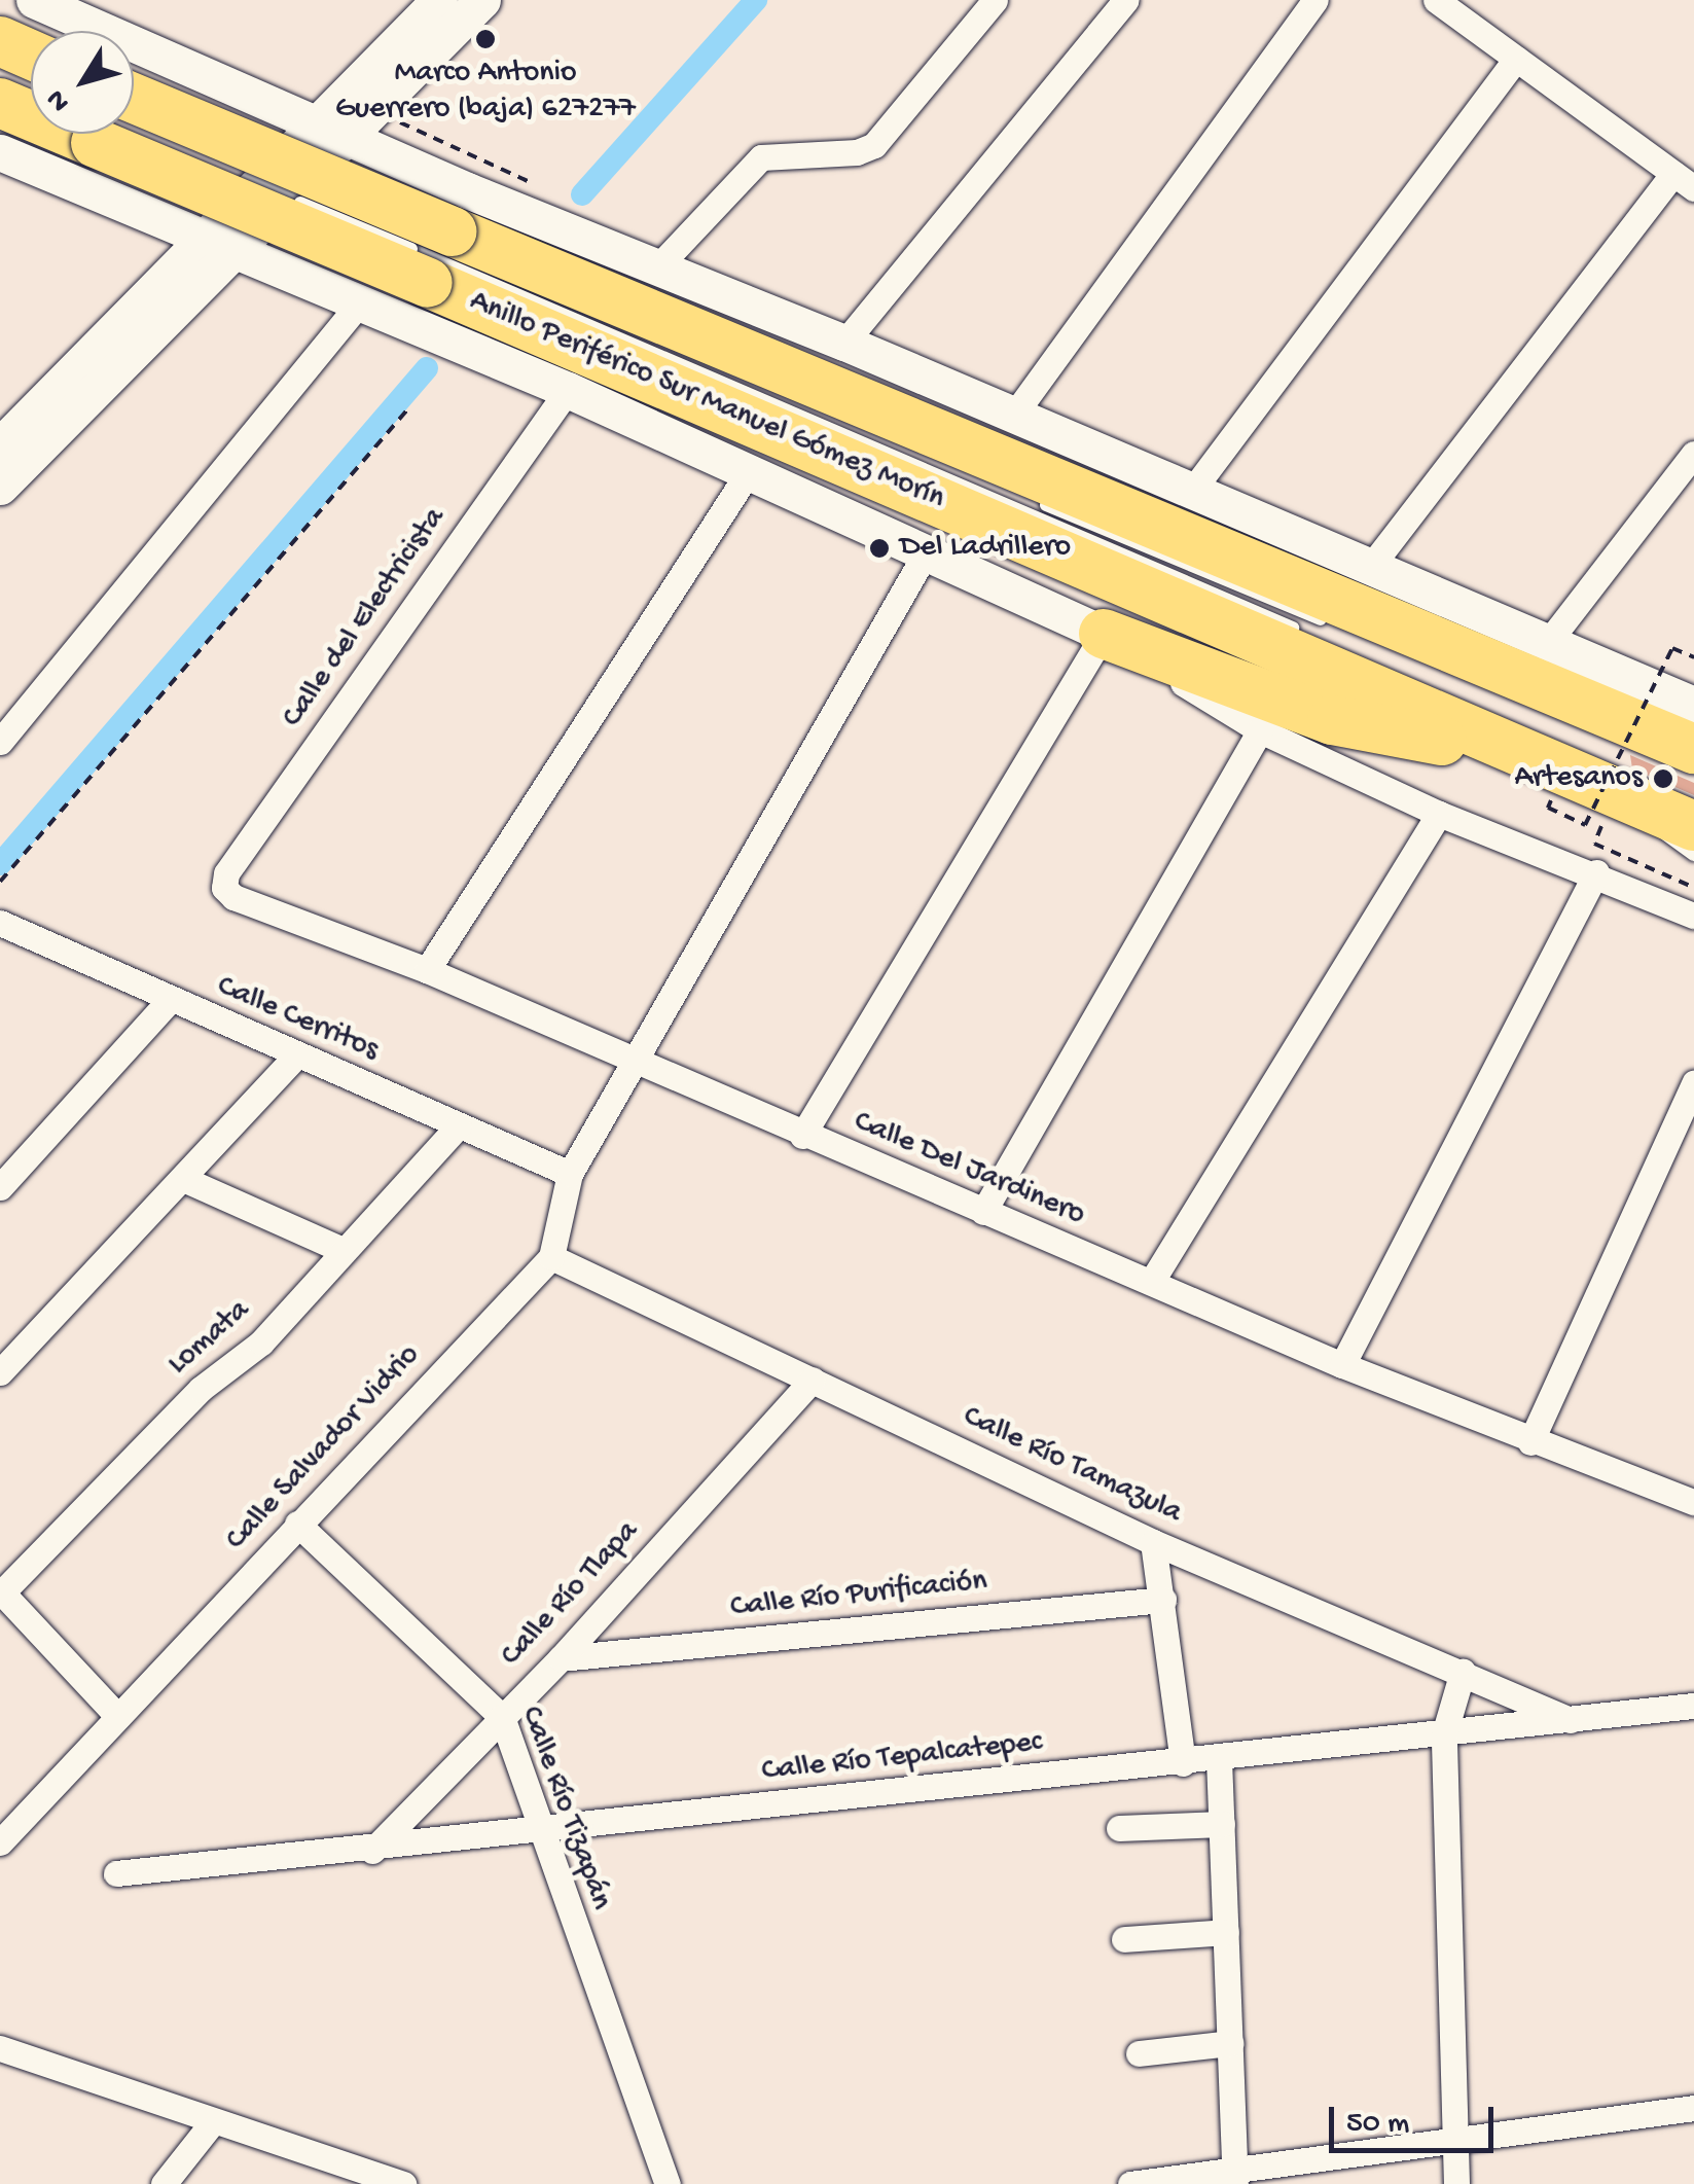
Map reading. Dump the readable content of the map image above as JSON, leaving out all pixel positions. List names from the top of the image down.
{
  "streets": {
    "highway": ["Anillo Periférico Sur Manuel Gómez Morín"],
    "street": [
      "Calle del Electricista",
      "Calle Cerritos",
      "Calle Del Jardinero",
      "Lomata",
      "Calle Salvador Vidrio",
      "Calle Río Tamazula",
      "Calle Río Tlapa",
      "Calle Río Purificación",
      "Calle Río Tepalcatepec",
      "Calle Río Tizapán"
    ]
  },
  "crossings": [
    ["Calle del Electricista", "Calle Del Jardinero"],
    ["Calle Cerritos", "Lomata"],
    ["Calle Salvador Vidrio", "Calle Río Tamazula"],
    ["Calle Salvador Vidrio", "Calle Río Tizapán"],
    ["Calle Río Tamazula", "Calle Río Tlapa"],
    ["Calle Río Tamazula", "Calle Río Tepalcatepec"],
    ["Calle Río Tlapa", "Calle Río Purificación"],
    ["Calle Río Tlapa", "Calle Río Tepalcatepec"],
    ["Calle Río Tlapa", "Calle Río Tizapán"],
    ["Calle Río Tepalcatepec", "Calle Río Tizapán"]
  ],
  "places": ["Marco Antonio Guerrero (baja) 627277", "Del Ladrillero", "Artesanos"],
  "scale_bar": "50 m",
  "north": "bottom left"
}
